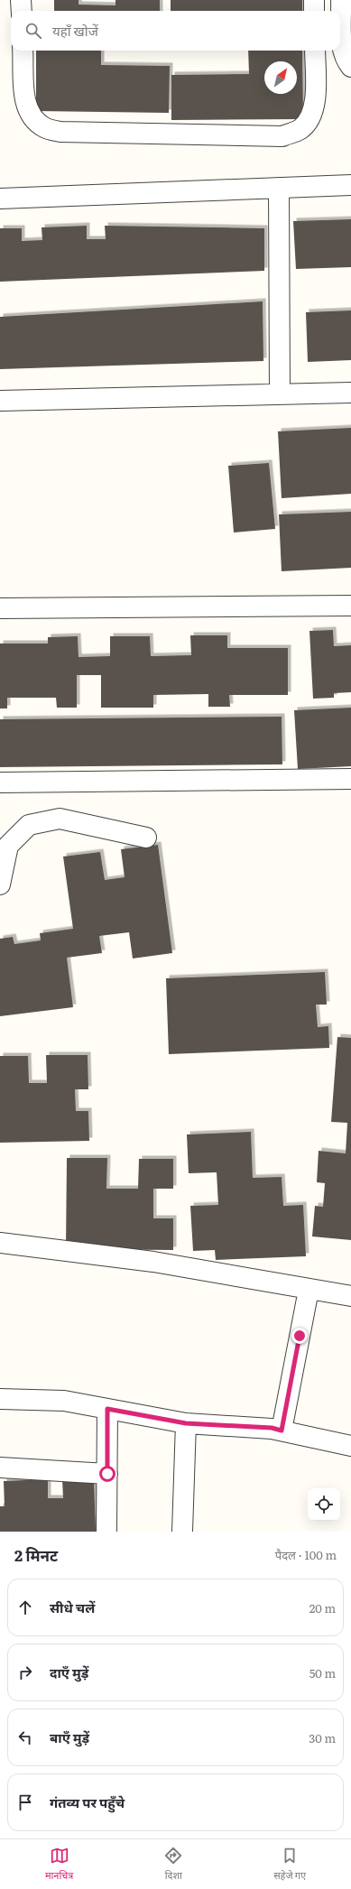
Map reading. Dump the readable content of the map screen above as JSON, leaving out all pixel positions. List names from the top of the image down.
{
  "north": "top right",
  "page": {
    "search": "यहाँ खोजें",
    "heading": ["2 मिनट", "पैदल · 100 m"],
    "list": [
      ["सीधे चलें", "20 m"],
      ["दाएँ मुड़ें", "50 m"],
      ["बाएँ मुड़ें", "30 m"],
      "गंतव्य पर पहुँचे"
    ],
    "nav": ["मानचित्र", "दिशा", "सहेजे गए"]
  }
}
